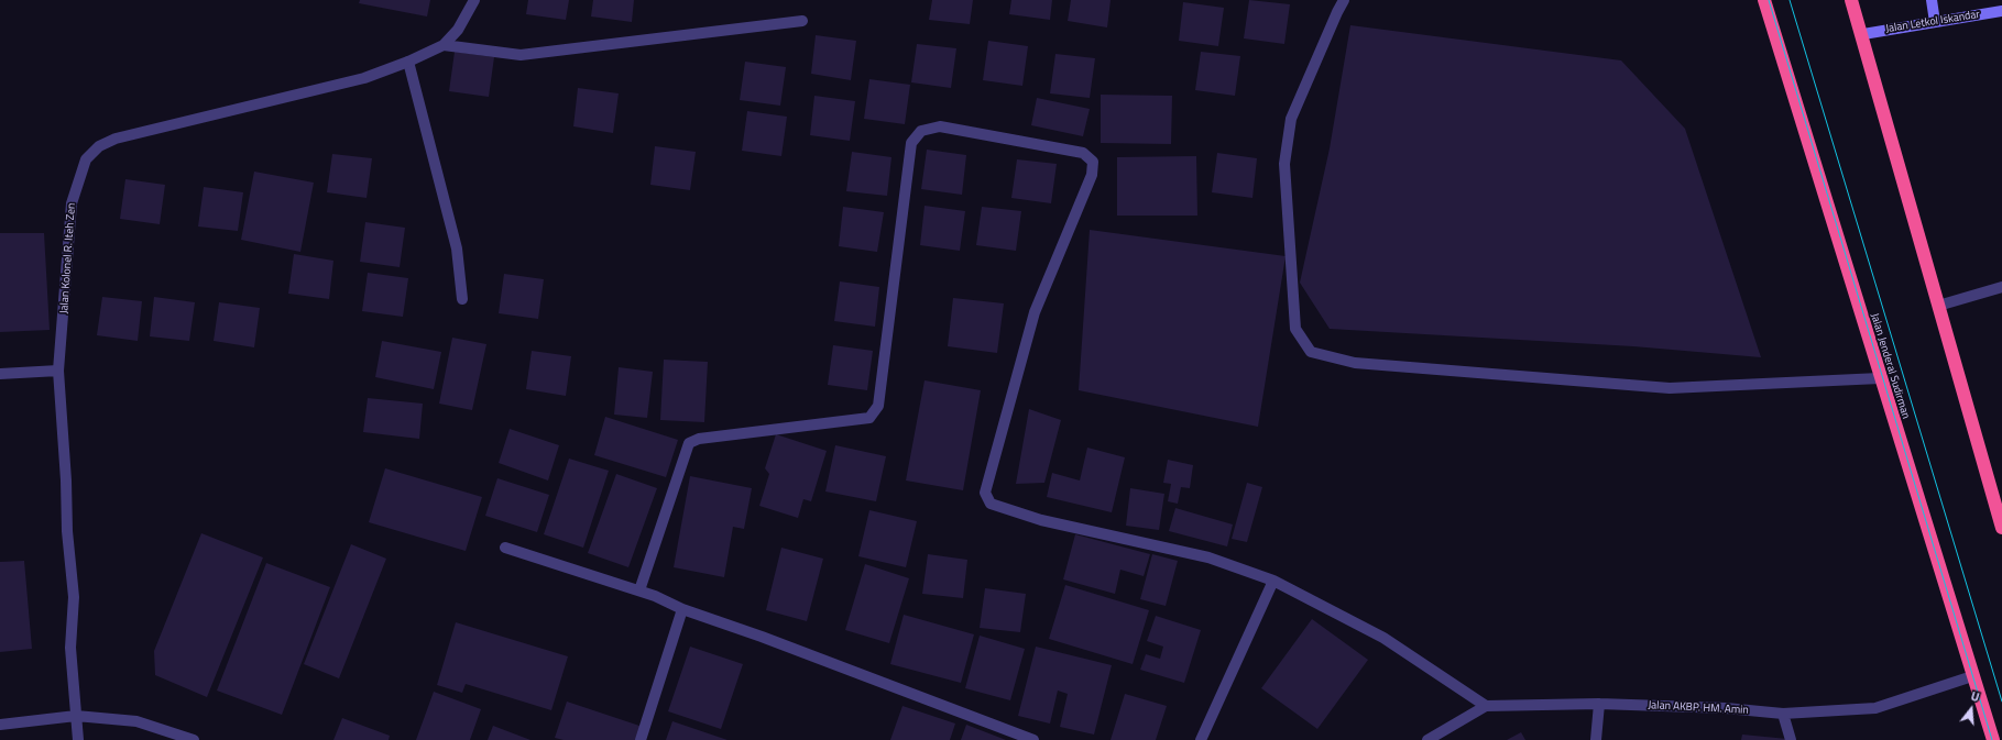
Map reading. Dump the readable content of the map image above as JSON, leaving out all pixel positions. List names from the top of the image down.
{
  "streets": {
    "highway": ["Jalan Jenderal Sudirman"],
    "main road": ["Jalan Letkol Iskandar"],
    "street": ["Jalan Kolonel R. Iteh Zen", "Jalan AKBP. HM. Amin"]
  },
  "crossings": [
    ["Jalan Jenderal Sudirman", "Jalan AKBP. HM. Amin"]
  ],
  "north": "top"
}
